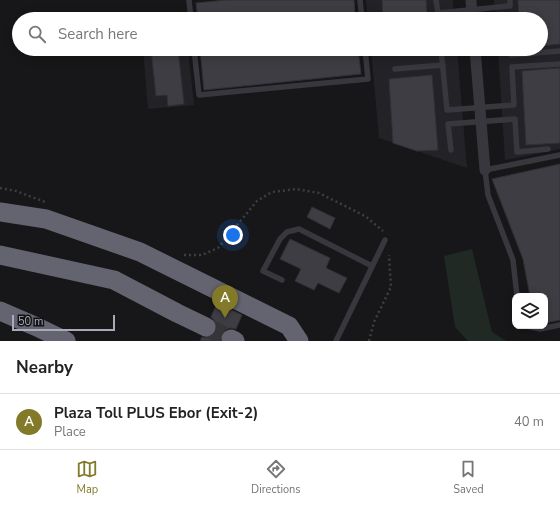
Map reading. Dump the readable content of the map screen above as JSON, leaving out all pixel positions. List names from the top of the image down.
{
  "scale_bar": "50 m",
  "page": {
    "search": "Search here",
    "pins": "A",
    "scale": "50 m",
    "heading": "Nearby",
    "list": [
      {
        "mark": "A",
        "name": "Plaza Toll PLUS Ebor (Exit-2)",
        "note": "Place",
        "value": "40 m"
      }
    ],
    "nav": ["Map", "Directions", "Saved"]
  }
}
